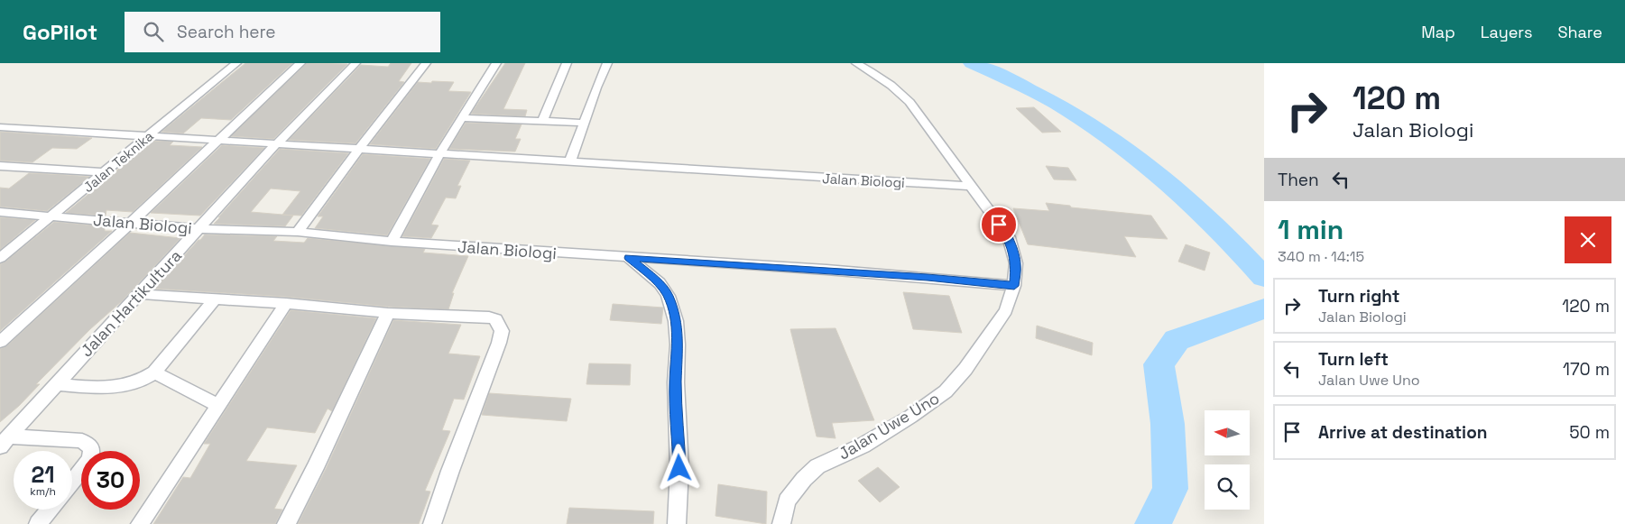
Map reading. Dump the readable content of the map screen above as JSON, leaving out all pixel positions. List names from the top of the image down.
{
  "streets": {
    "street": [
      "Jalan Teknika",
      "Jalan Biologi",
      "Jalan Hartikultura",
      "Jalan Uwe Uno"
    ]
  },
  "crossings": [
    ["Jalan Teknika", "Jalan Biologi"],
    ["Jalan Biologi", "Jalan Hartikultura"],
    ["Jalan Biologi", "Jalan Uwe Uno"]
  ],
  "north": "left",
  "page": {
    "header": "GoPilot",
    "search": "Search here",
    "nav": ["Map", "Layers", "Share"],
    "turn": ["120 m", "Jalan Biologi"],
    "then": "Then",
    "heading": ["1 min", "340 m · 14:15"],
    "list": [
      {
        "name": "Turn right",
        "note": "Jalan Biologi",
        "value": "120 m"
      },
      {
        "name": "Turn left",
        "note": "Jalan Uwe Uno",
        "value": "170 m"
      },
      {
        "name": "Arrive at destination",
        "value": "50 m"
      }
    ],
    "speed": "21 km/h",
    "limit": "30"
  }
}
